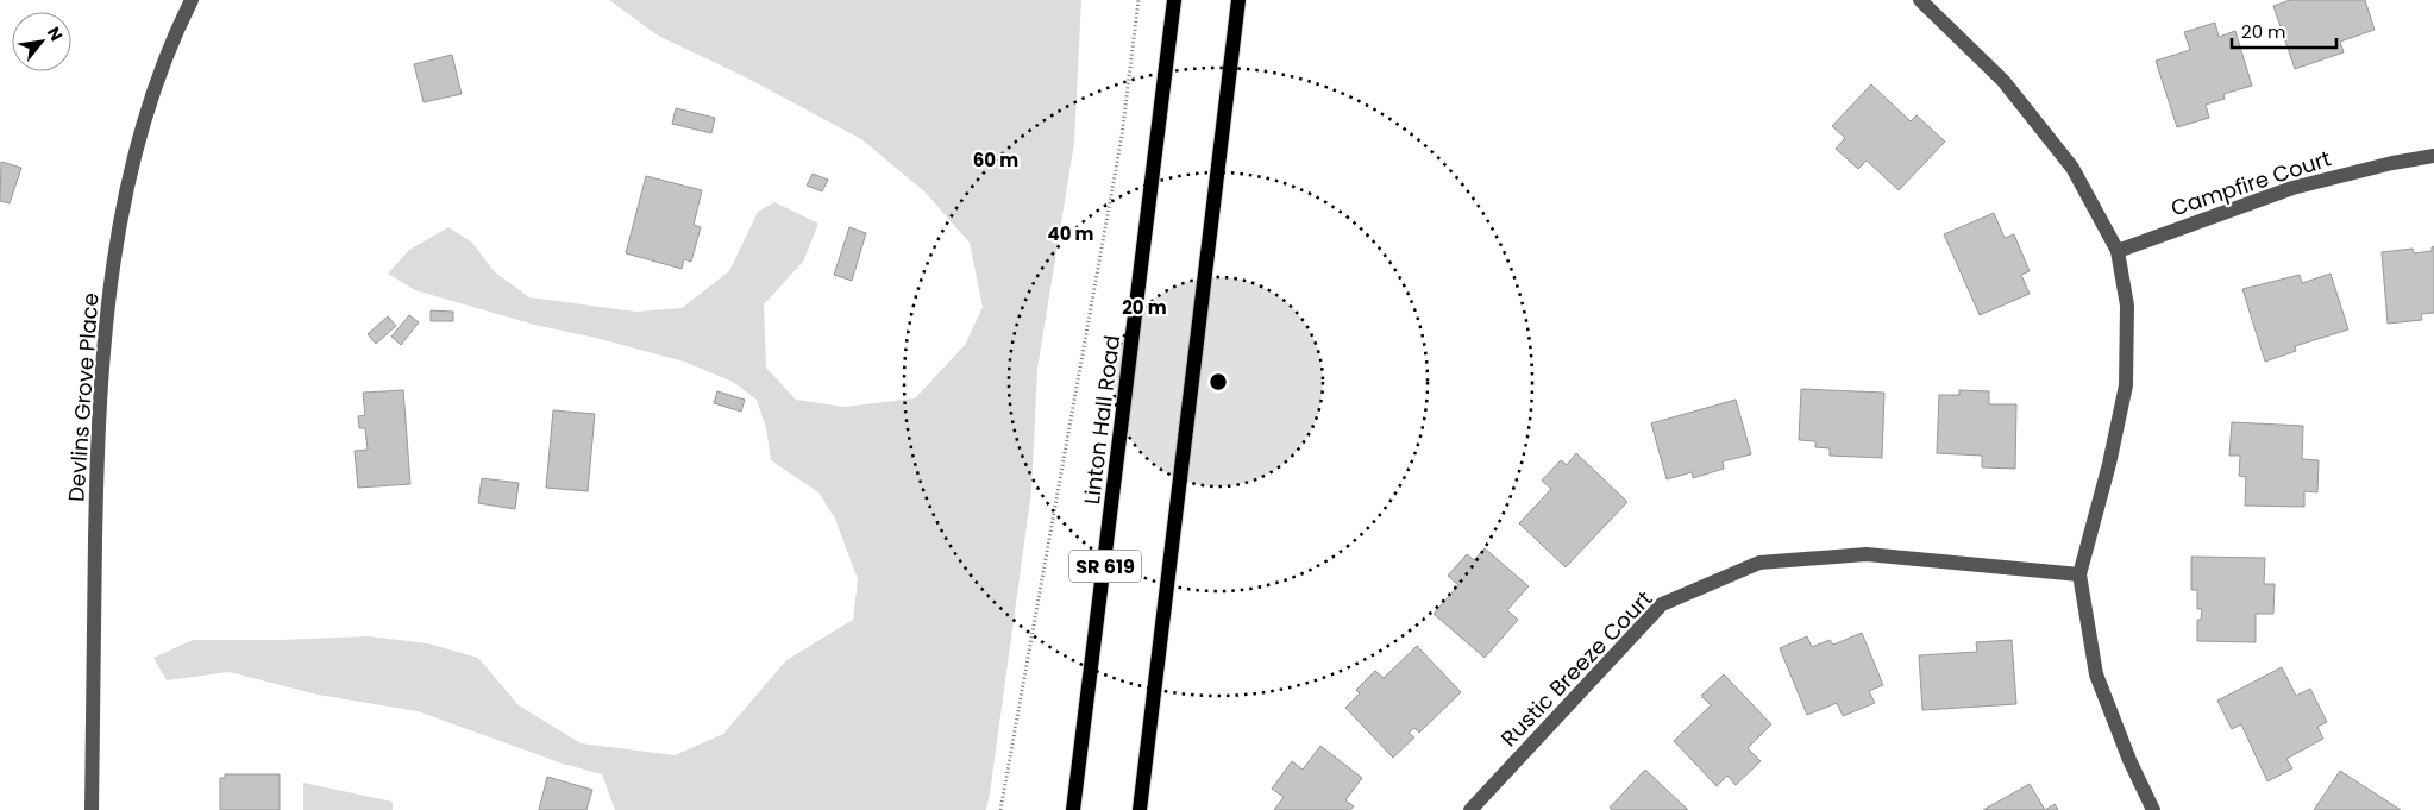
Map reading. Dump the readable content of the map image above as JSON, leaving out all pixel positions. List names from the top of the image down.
{
  "streets": {
    "main road": ["Linton Hall Road", "SR 619"],
    "street": ["Campfire Court", "Devlins Grove Place", "Rustic Breeze Court"]
  },
  "scale_bar": "20 m",
  "north": "top right",
  "rings": ["60 m", "40 m", "20 m"]
}
